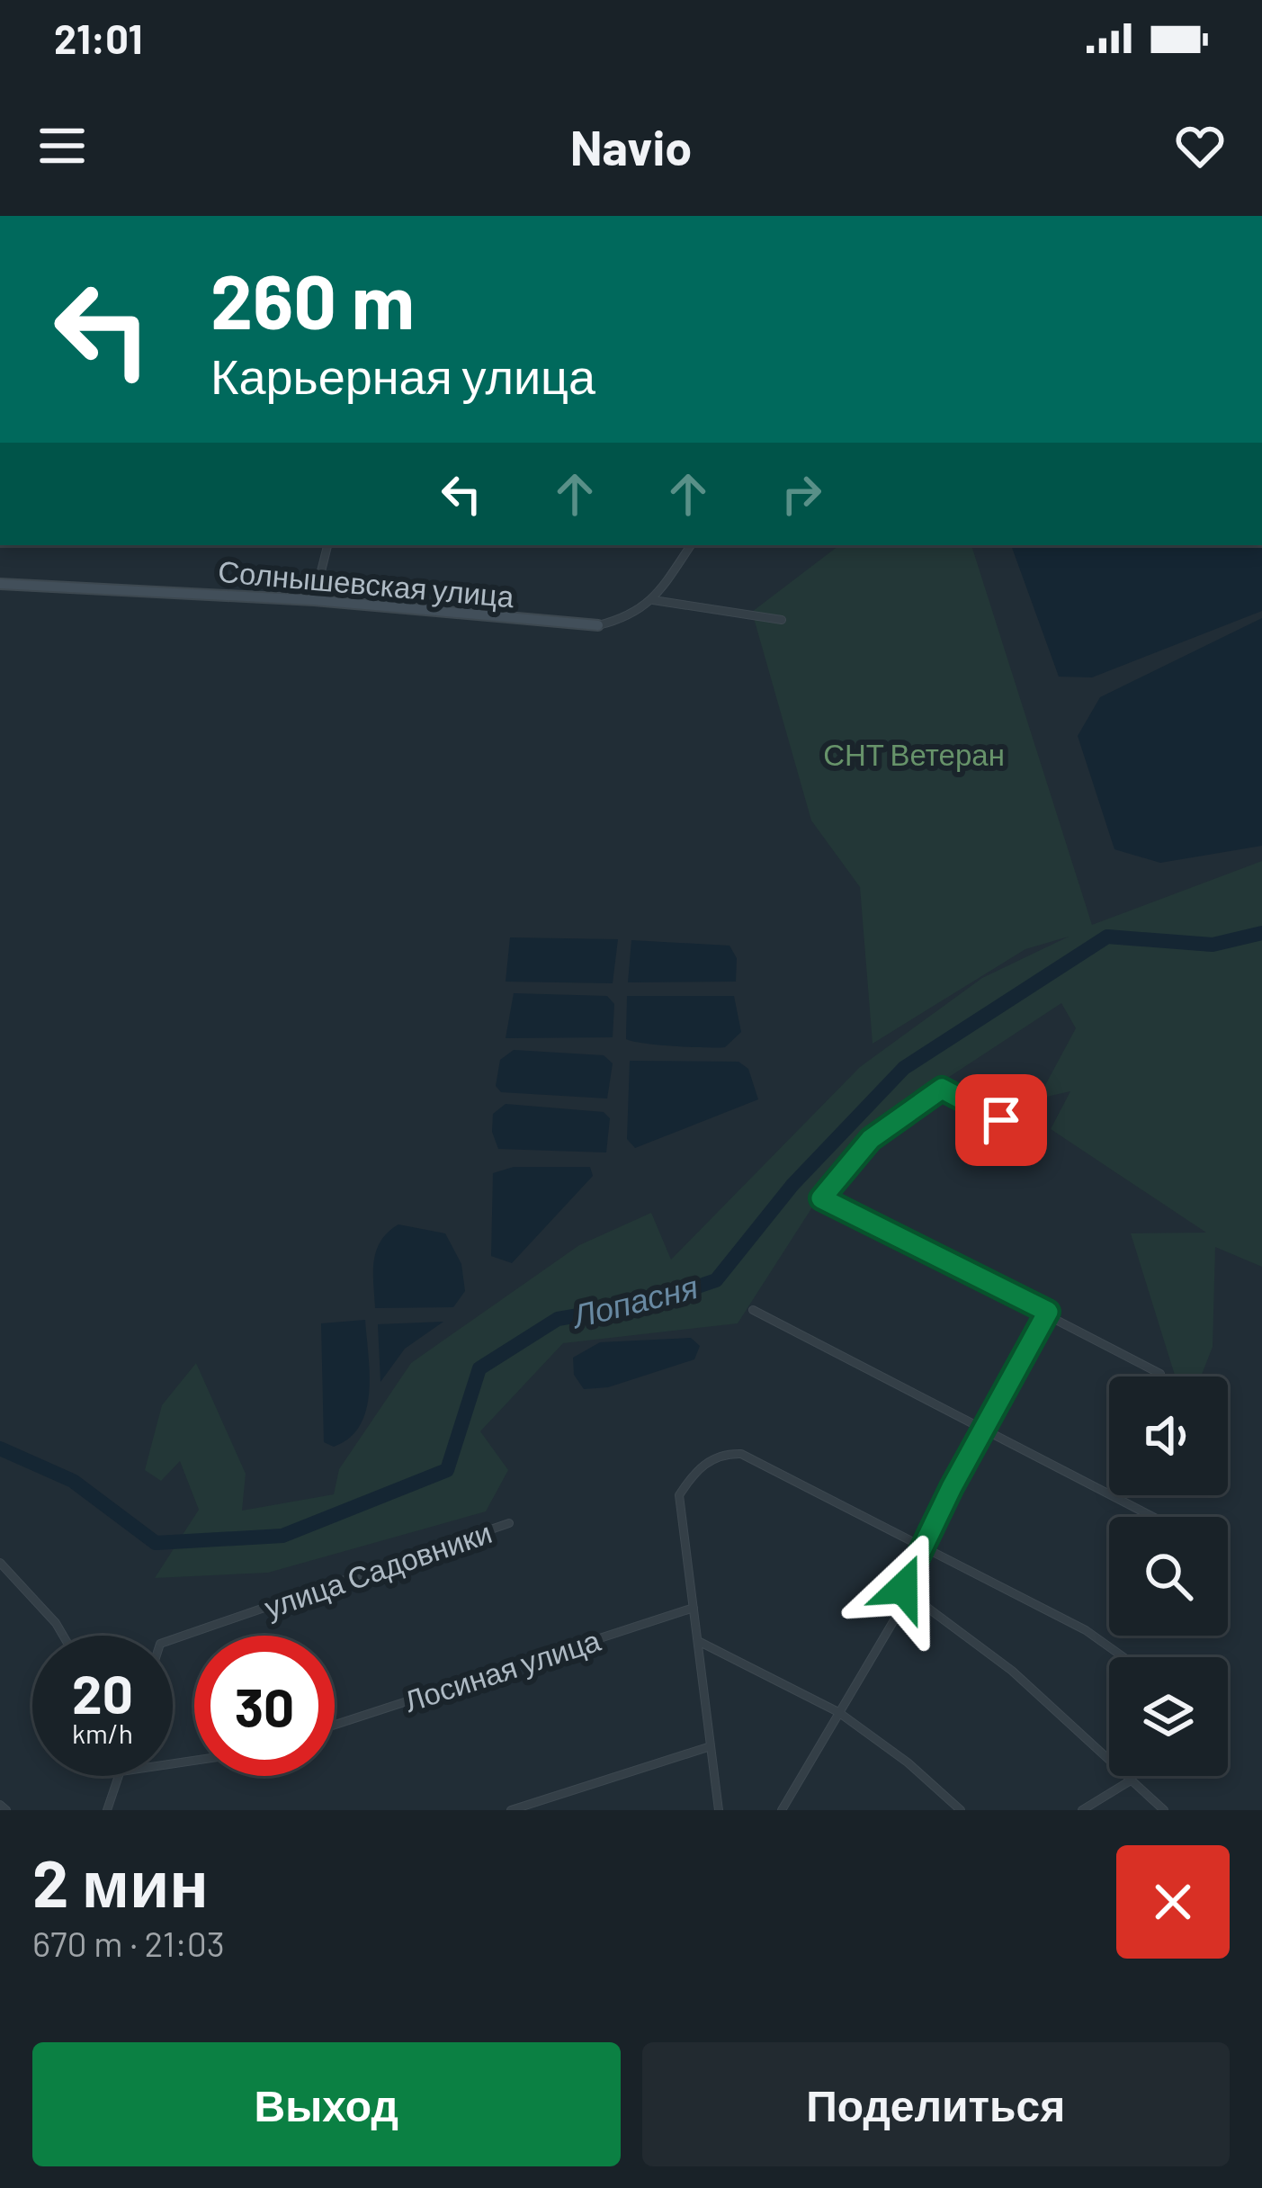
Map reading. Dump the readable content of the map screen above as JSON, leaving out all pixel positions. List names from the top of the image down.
{
  "streets": {
    "street": ["Солнышевская улица", "улица Садовники", "Лосиная улица"]
  },
  "water": ["Лопасня"],
  "parks": ["СНТ Ветеран"],
  "page": {
    "status": "21:01",
    "header": "Navio",
    "turn": ["260 m", "Карьерная улица"],
    "speed": "20 km/h",
    "limit": "30",
    "heading": ["2 мин", "670 m · 21:03"],
    "buttons": ["Выход", "Поделиться"]
  }
}
